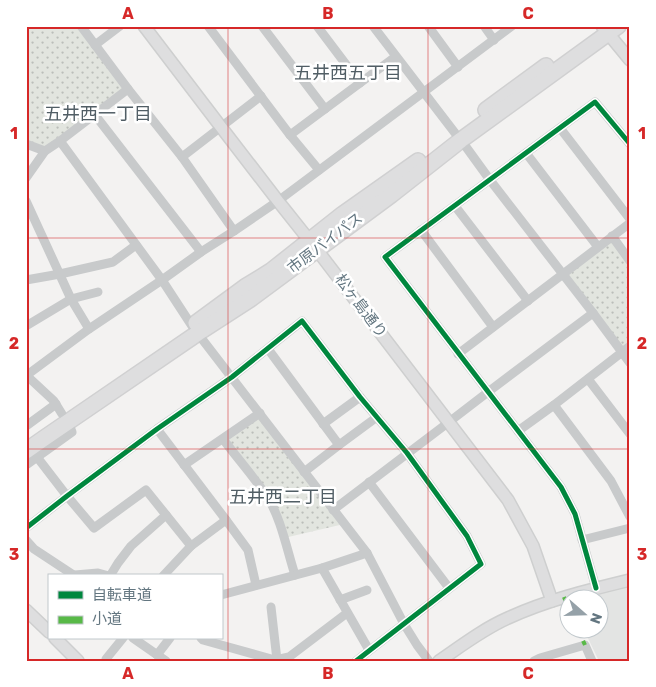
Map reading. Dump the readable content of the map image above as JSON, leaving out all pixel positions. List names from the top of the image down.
{
  "streets": {
    "highway": ["市原バイパス"],
    "street": ["松ヶ島通り"]
  },
  "crossings": [
    ["市原バイパス", "松ヶ島通り"]
  ],
  "districts": ["五井西五丁目", "五井西一丁目", "五井西二丁目"],
  "legend": ["自転車道", "小道"],
  "north": "right",
  "grid": {
    "columns": ["A", "B", "C"],
    "rows": ["1", "2", "3"]
  }
}
